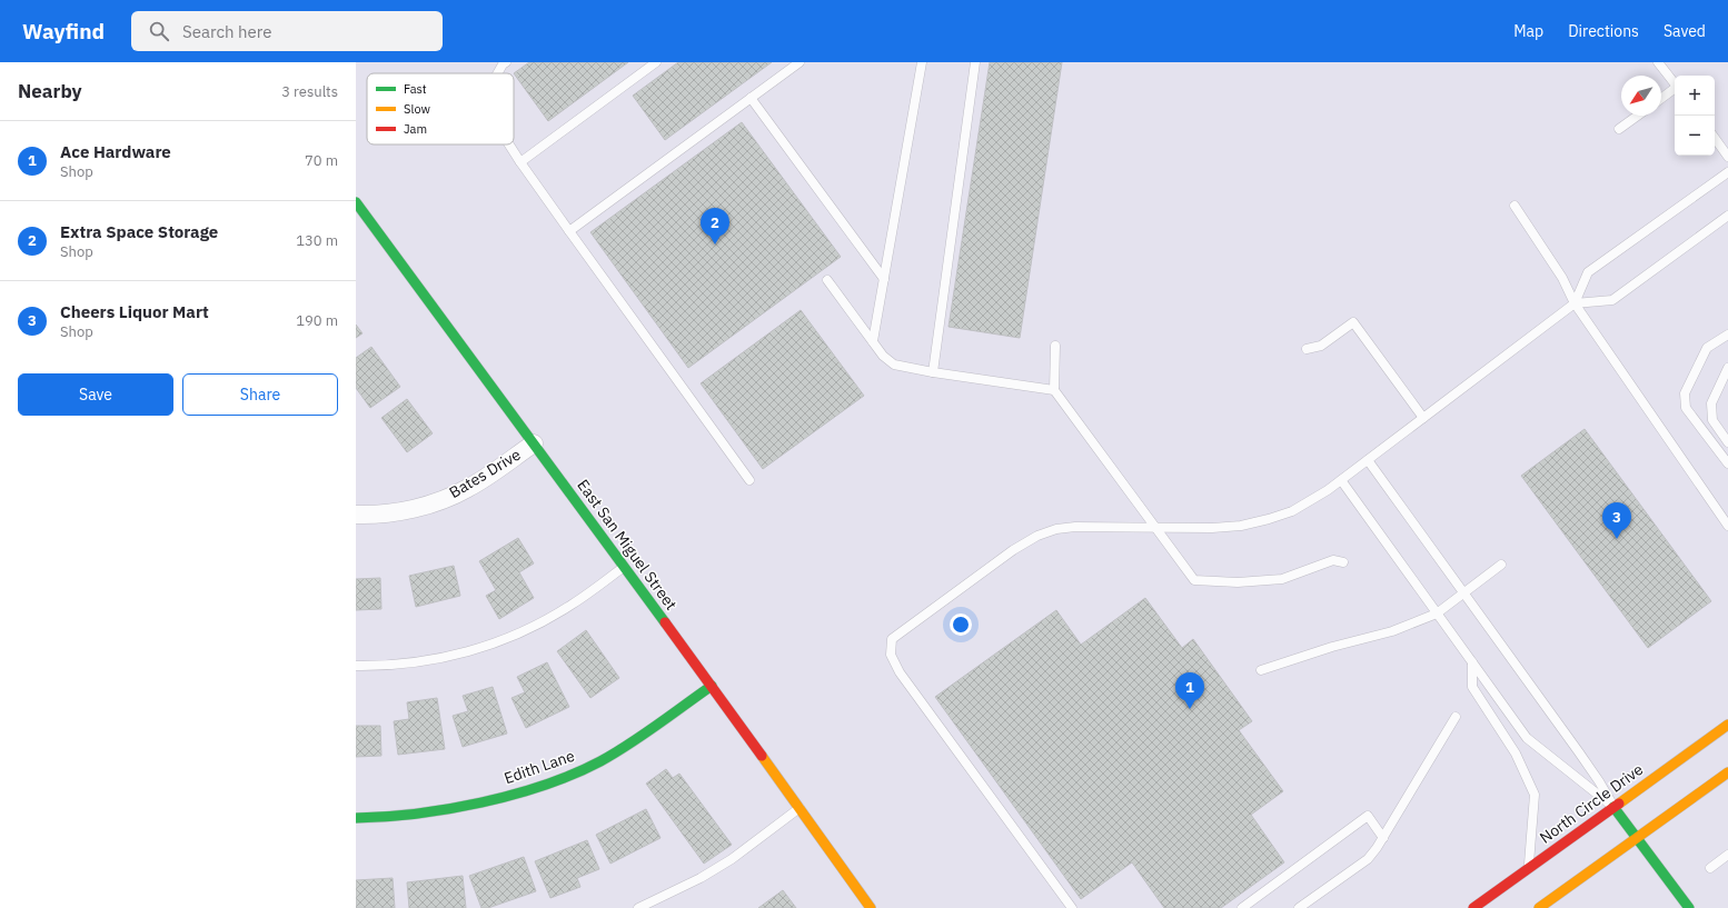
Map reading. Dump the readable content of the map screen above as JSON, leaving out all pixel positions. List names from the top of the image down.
{
  "streets": {
    "street": [
      "Bates Drive",
      "East San Miguel Street",
      "Edith Lane",
      "North Circle Drive"
    ]
  },
  "crossings": [
    ["Bates Drive", "East San Miguel Street"],
    ["East San Miguel Street", "Edith Lane"]
  ],
  "legend": ["Fast", "Slow", "Jam"],
  "north": "bottom left",
  "page": {
    "header": "Wayfind",
    "search": "Search here",
    "nav": ["Map", "Directions", "Saved"],
    "heading": ["Nearby", "3 results"],
    "map_buttons": ["+", "−"],
    "list": [
      {
        "mark": "1",
        "name": "Ace Hardware",
        "note": "Shop",
        "value": "70 m"
      },
      {
        "mark": "2",
        "name": "Extra Space Storage",
        "note": "Shop",
        "value": "130 m"
      },
      {
        "mark": "3",
        "name": "Cheers Liquor Mart",
        "note": "Shop",
        "value": "190 m"
      }
    ],
    "pins": ["2", "3", "1"],
    "buttons": ["Save", "Share"]
  }
}
